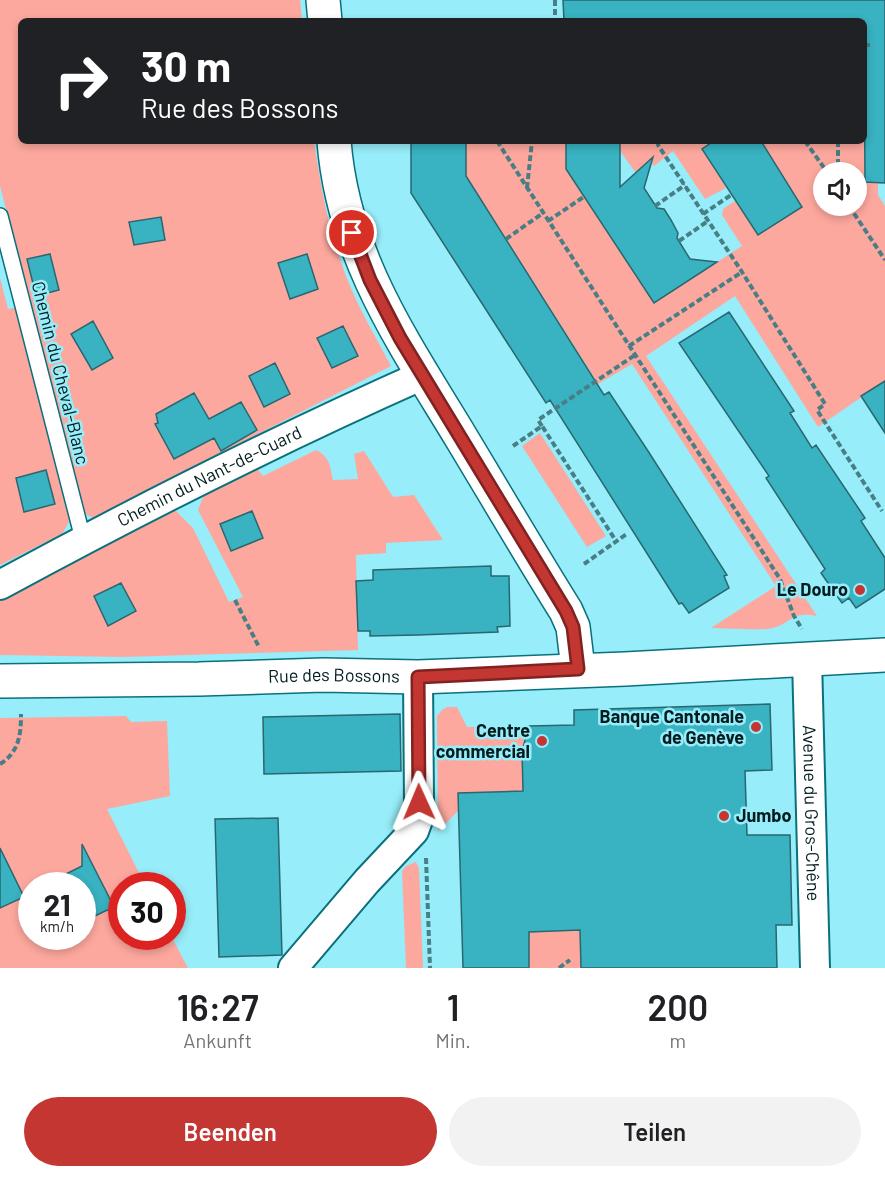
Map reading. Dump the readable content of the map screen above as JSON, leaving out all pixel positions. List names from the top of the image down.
{
  "streets": {
    "street": ["Chemin du Nant-de-Cuard", "Rue des Bossons", "Avenue du Gros-Chêne"],
    "lane": ["Chemin du Cheval-Blanc"]
  },
  "crossings": [
    ["Chemin du Cheval-Blanc", "Chemin du Nant-de-Cuard"],
    ["Rue des Bossons", "Avenue du Gros-Chêne"]
  ],
  "places": [
    "Le Douro",
    "Banque Cantonale de Genève",
    "Centre commercial",
    "Jumbo"
  ],
  "page": {
    "turn": ["30 m", "Rue des Bossons"],
    "speed": "21 km/h",
    "limit": "30",
    "eta": [
      "16:27",
      "Ankunft",
      "1",
      "Min.",
      "200",
      "m"
    ],
    "buttons": ["Beenden", "Teilen"]
  }
}
